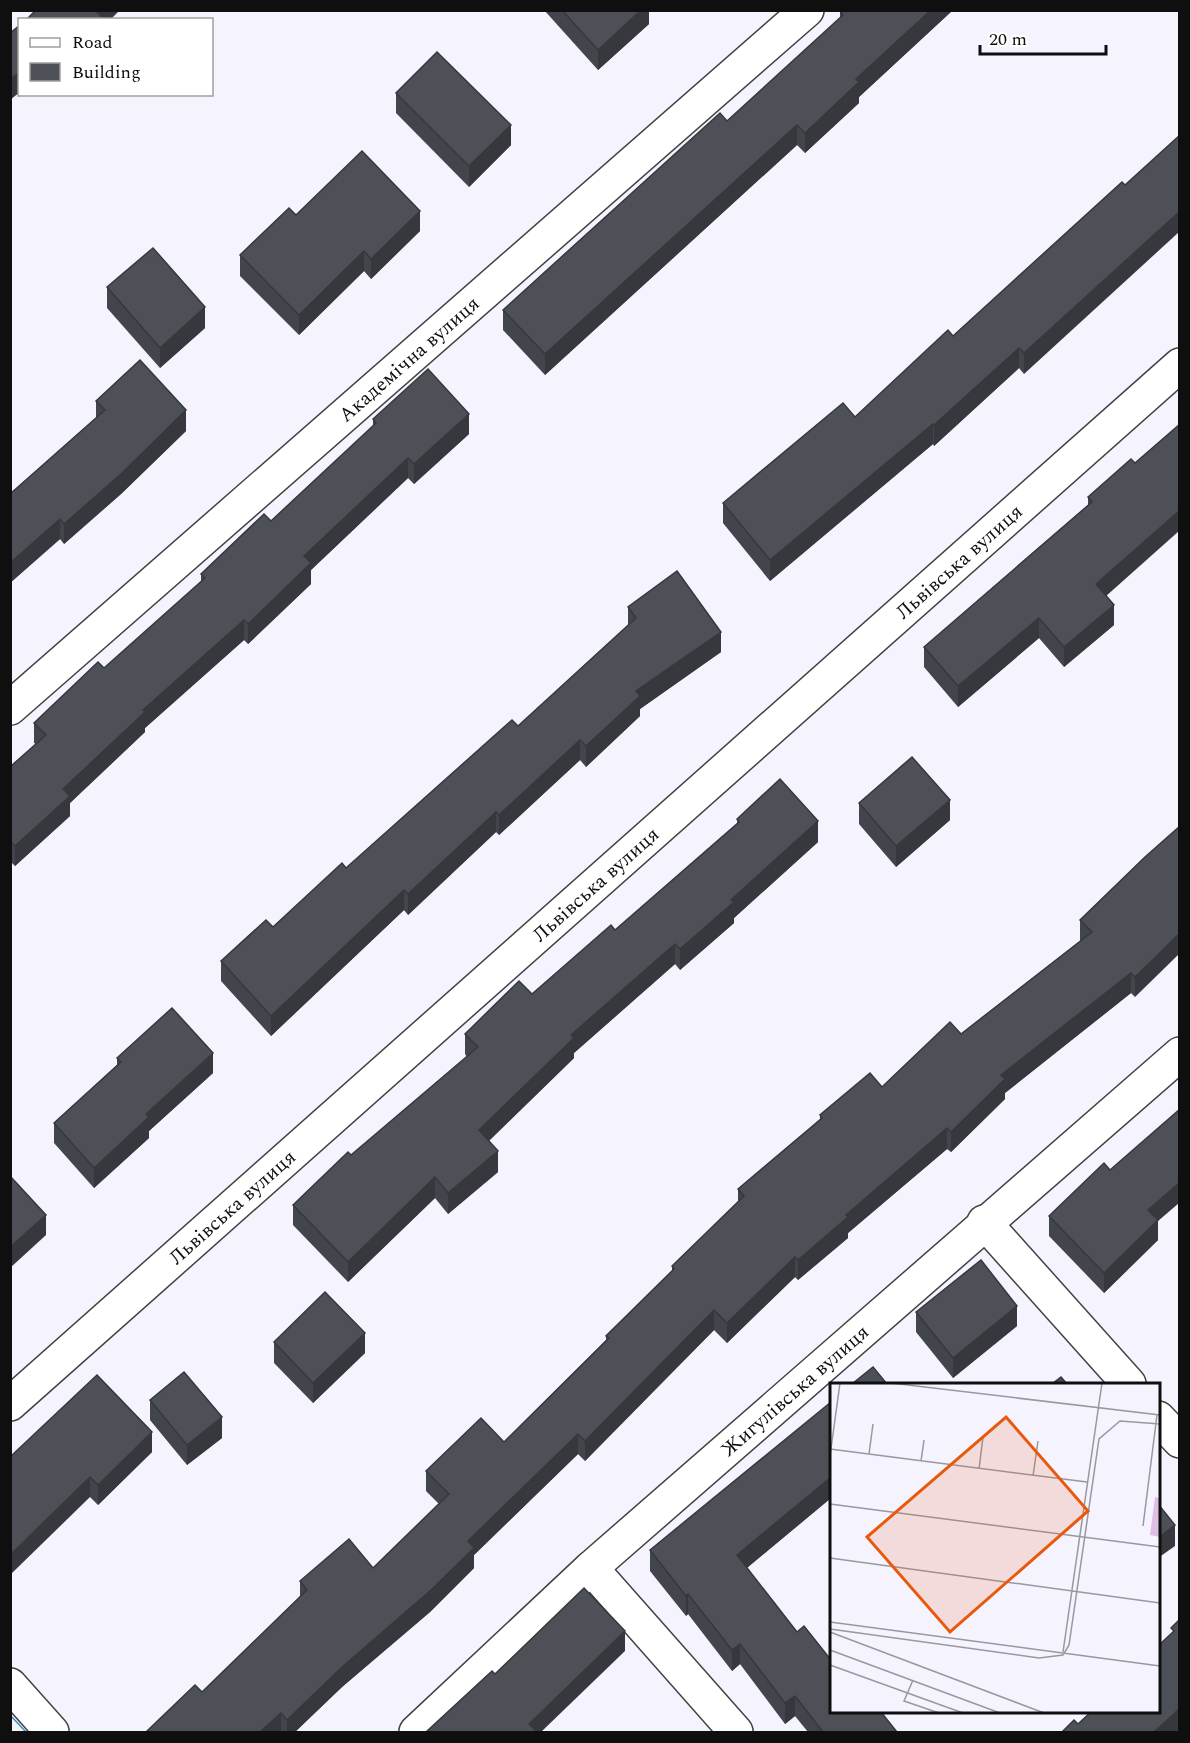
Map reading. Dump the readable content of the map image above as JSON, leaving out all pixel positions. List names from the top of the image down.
{
  "streets": {
    "street": ["Академічна вулиця", "Львівська вулиця", "Жигулівська вулиця"]
  },
  "legend": ["Road", "Building"],
  "scale_bar": "20 m"
}
